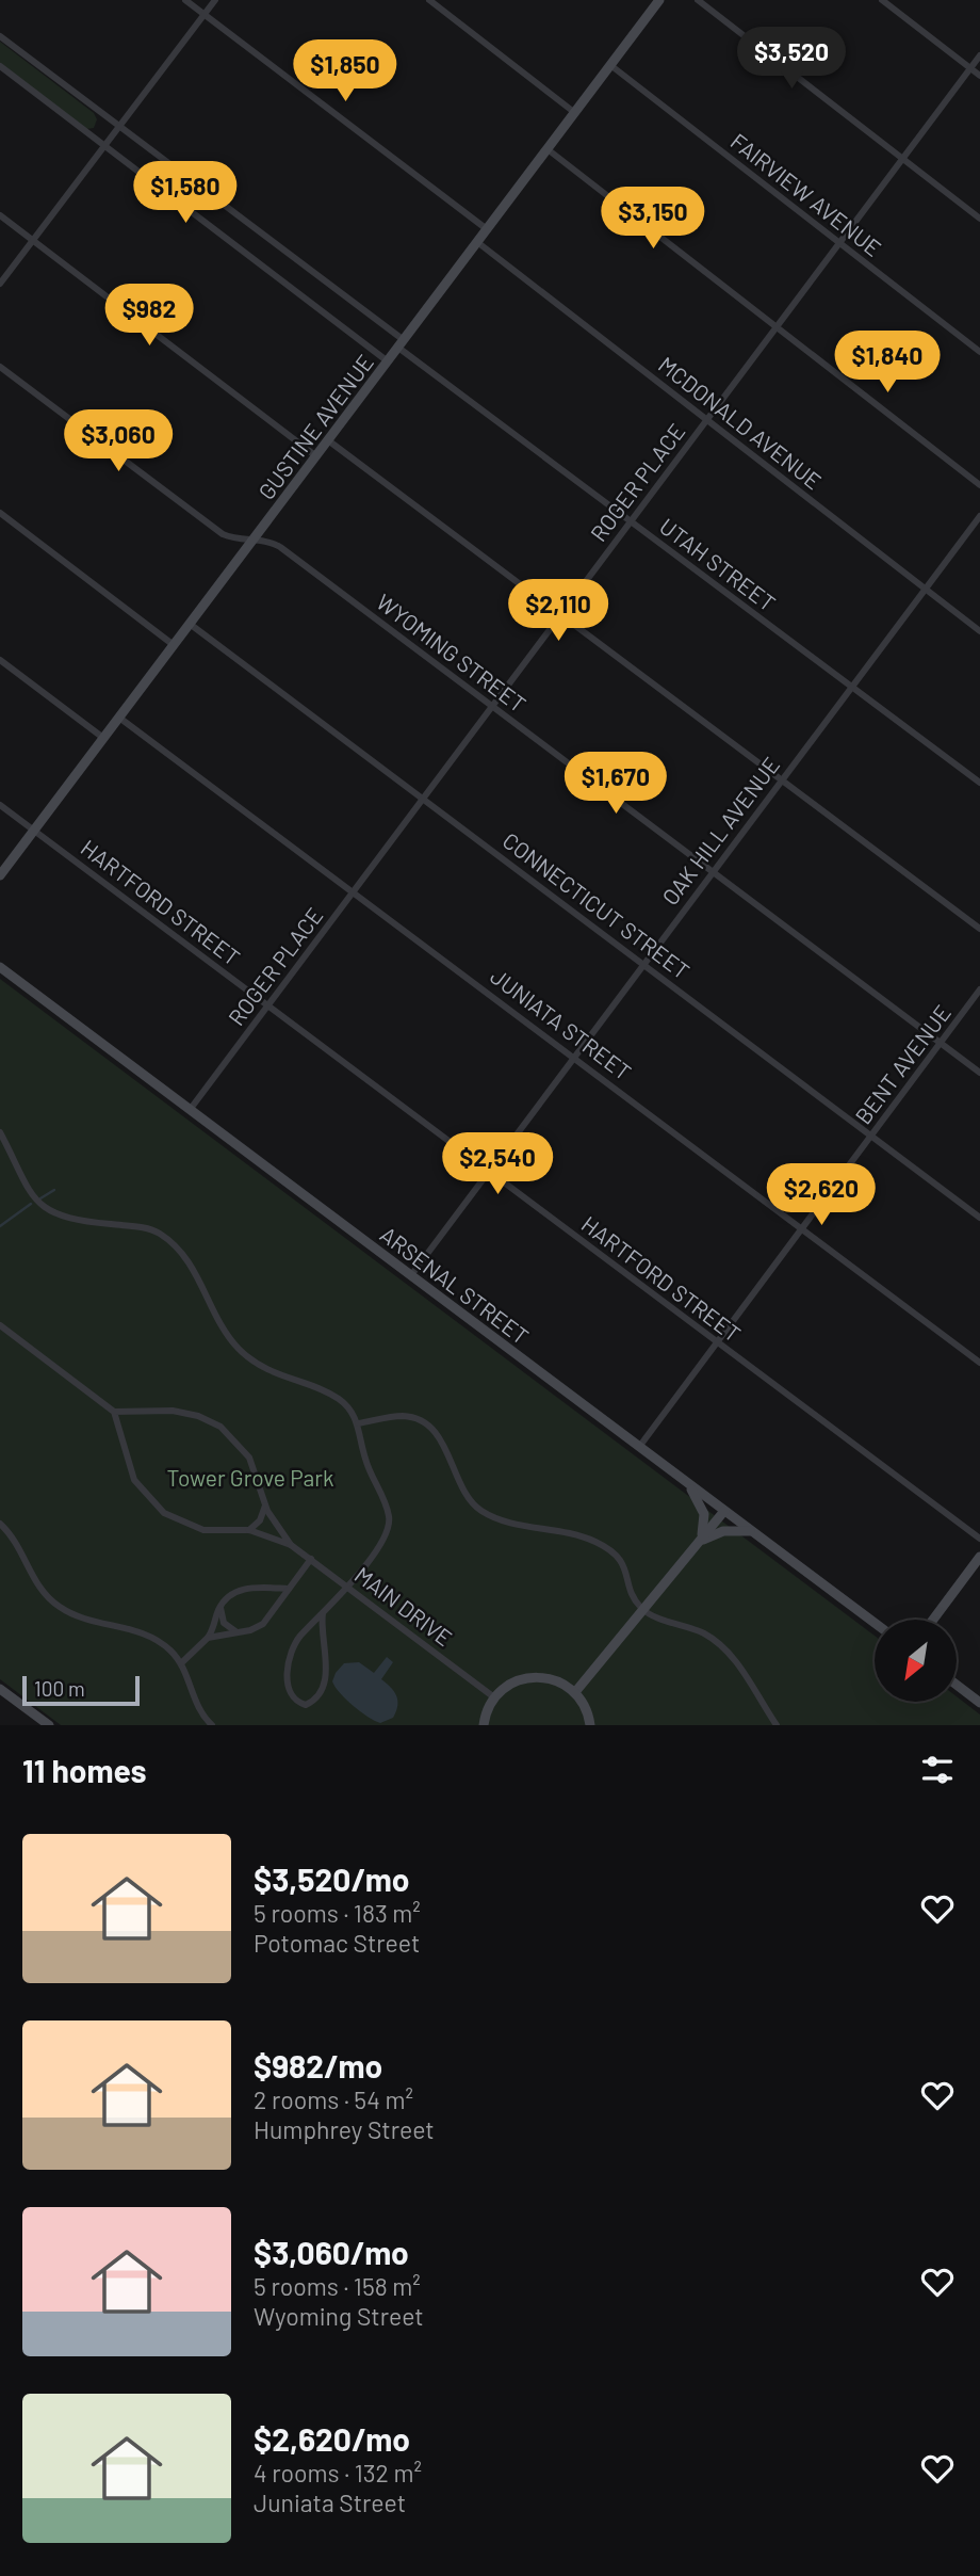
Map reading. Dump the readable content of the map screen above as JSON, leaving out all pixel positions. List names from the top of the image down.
{
  "streets": {
    "street": [
      "FAIRVIEW AVENUE",
      "MCDONALD AVENUE",
      "GUSTINE AVENUE",
      "ROGER PLACE",
      "UTAH STREET",
      "WYOMING STREET",
      "OAK HILL AVENUE",
      "HARTFORD STREET",
      "CONNECTICUT STREET",
      "JUNIATA STREET",
      "BENT AVENUE",
      "ARSENAL STREET",
      "MAIN DRIVE"
    ]
  },
  "crossings": [
    ["FAIRVIEW AVENUE", "GUSTINE AVENUE"],
    ["FAIRVIEW AVENUE", "ROGER PLACE"],
    ["MCDONALD AVENUE", "GUSTINE AVENUE"],
    ["MCDONALD AVENUE", "ROGER PLACE"],
    ["MCDONALD AVENUE", "OAK HILL AVENUE"],
    ["GUSTINE AVENUE", "UTAH STREET"],
    ["GUSTINE AVENUE", "WYOMING STREET"],
    ["GUSTINE AVENUE", "HARTFORD STREET"],
    ["GUSTINE AVENUE", "CONNECTICUT STREET"],
    ["GUSTINE AVENUE", "JUNIATA STREET"],
    ["ROGER PLACE", "UTAH STREET"],
    ["ROGER PLACE", "WYOMING STREET"],
    ["ROGER PLACE", "HARTFORD STREET"],
    ["ROGER PLACE", "CONNECTICUT STREET"],
    ["ROGER PLACE", "JUNIATA STREET"],
    ["ROGER PLACE", "ARSENAL STREET"],
    ["UTAH STREET", "OAK HILL AVENUE"],
    ["WYOMING STREET", "OAK HILL AVENUE"],
    ["WYOMING STREET", "BENT AVENUE"],
    ["OAK HILL AVENUE", "HARTFORD STREET"],
    ["OAK HILL AVENUE", "CONNECTICUT STREET"],
    ["OAK HILL AVENUE", "JUNIATA STREET"],
    ["OAK HILL AVENUE", "ARSENAL STREET"],
    ["HARTFORD STREET", "BENT AVENUE"],
    ["CONNECTICUT STREET", "BENT AVENUE"],
    ["JUNIATA STREET", "BENT AVENUE"],
    ["BENT AVENUE", "ARSENAL STREET"]
  ],
  "parks": ["Tower Grove Park"],
  "scale_bar": "100 m",
  "north": "bottom left",
  "page": {
    "price": [
      "$3,520",
      "$1,850",
      "$1,580",
      "$3,150",
      "$982",
      "$1,840",
      "$3,060",
      "$2,110",
      "$1,670",
      "$2,540",
      "$2,620"
    ],
    "scale": "100 m",
    "heading": "11 homes",
    "list": [
      {
        "name": "$3,520/mo",
        "note": "5 rooms · 183 m² · Potomac Street"
      },
      {
        "name": "$982/mo",
        "note": "2 rooms · 54 m² · Humphrey Street"
      },
      {
        "name": "$3,060/mo",
        "note": "5 rooms · 158 m² · Wyoming Street"
      },
      {
        "name": "$2,620/mo",
        "note": "4 rooms · 132 m² · Juniata Street"
      }
    ]
  }
}
